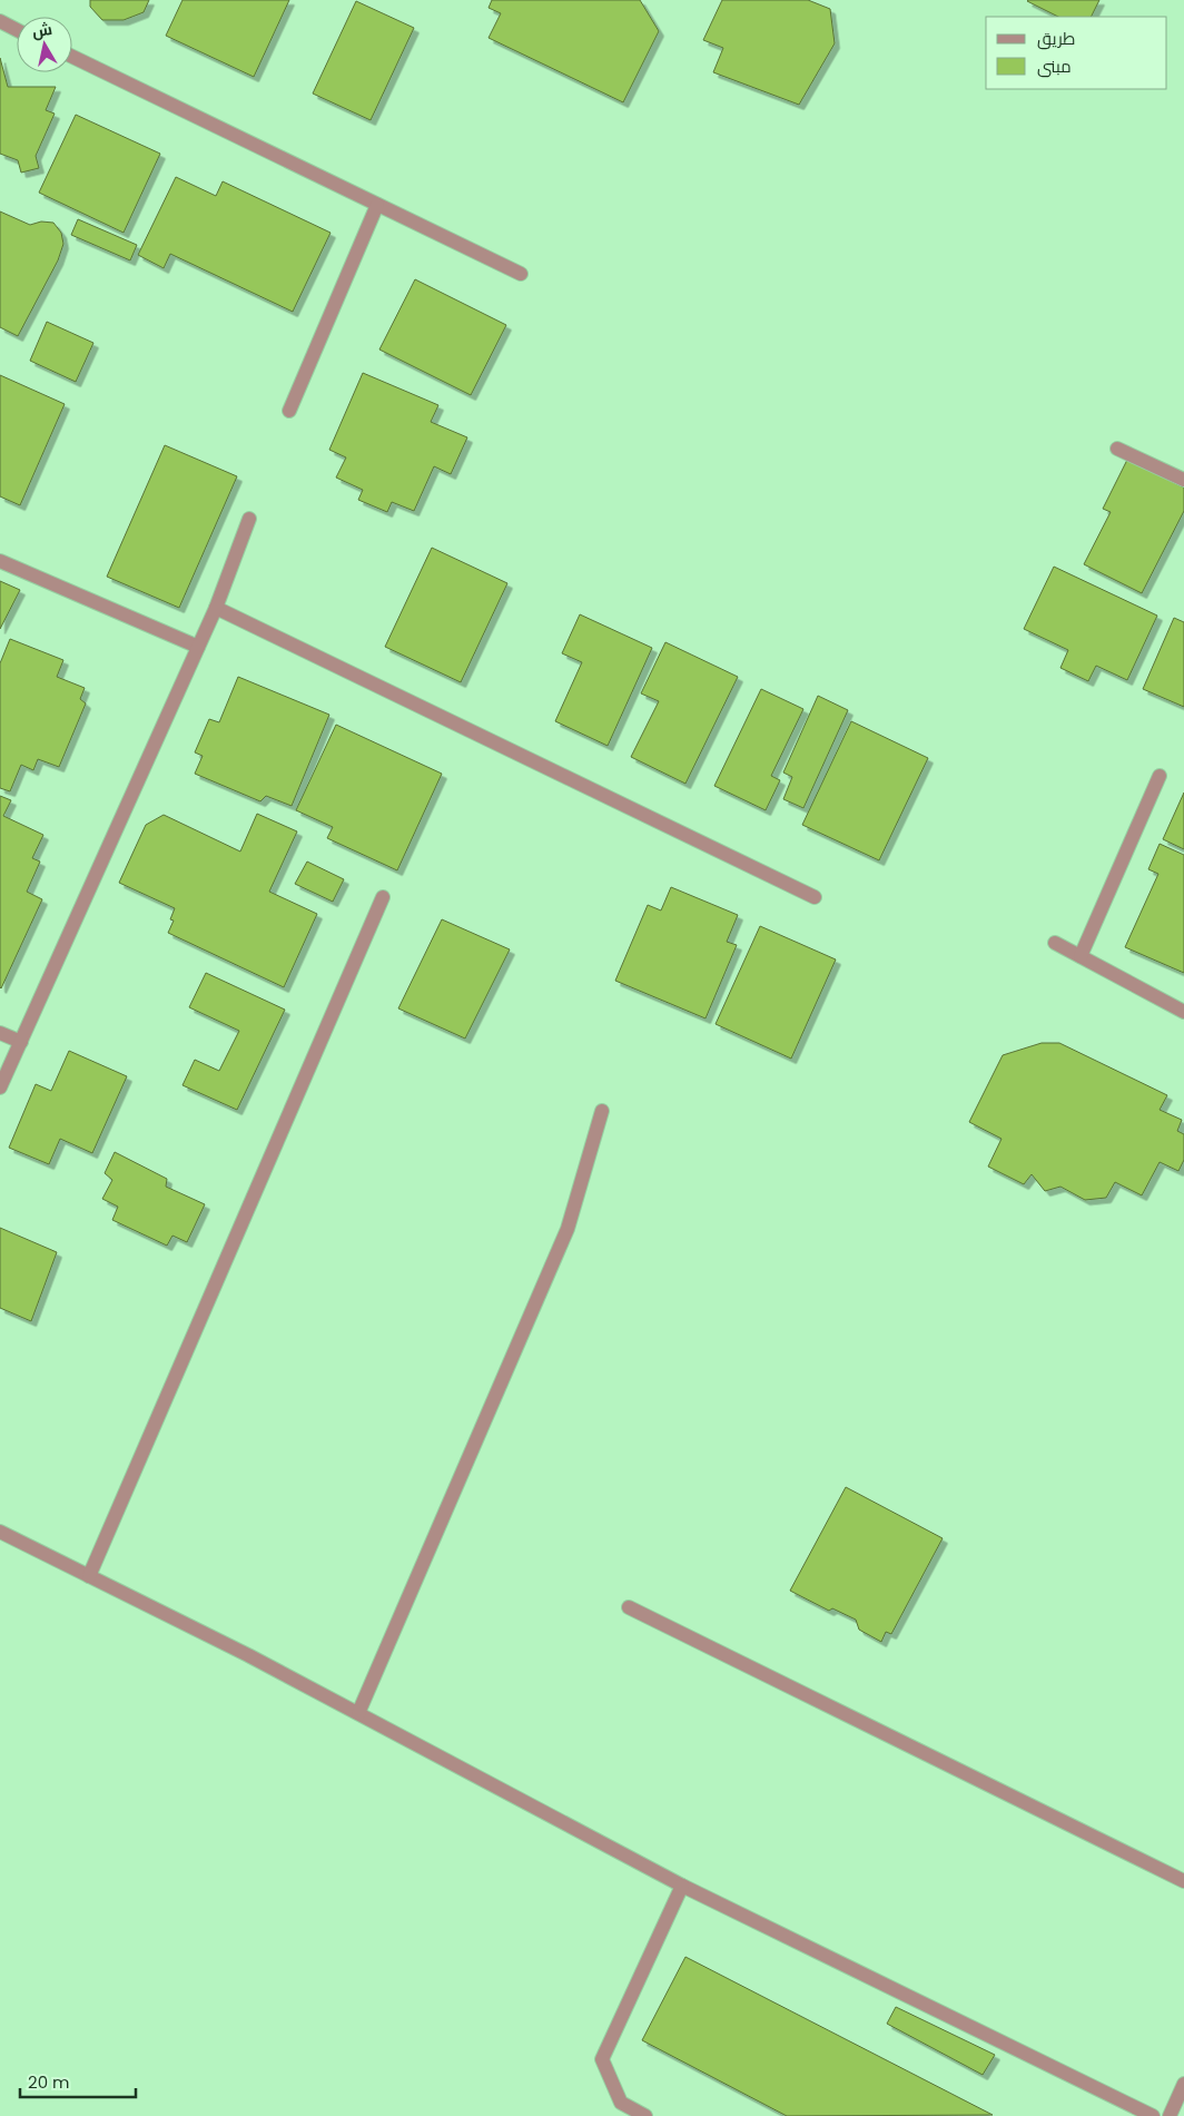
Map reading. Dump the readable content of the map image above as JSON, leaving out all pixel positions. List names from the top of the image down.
{
  "legend": ["طريق", "مبنى"],
  "scale_bar": "20 m",
  "north": "top"
}
